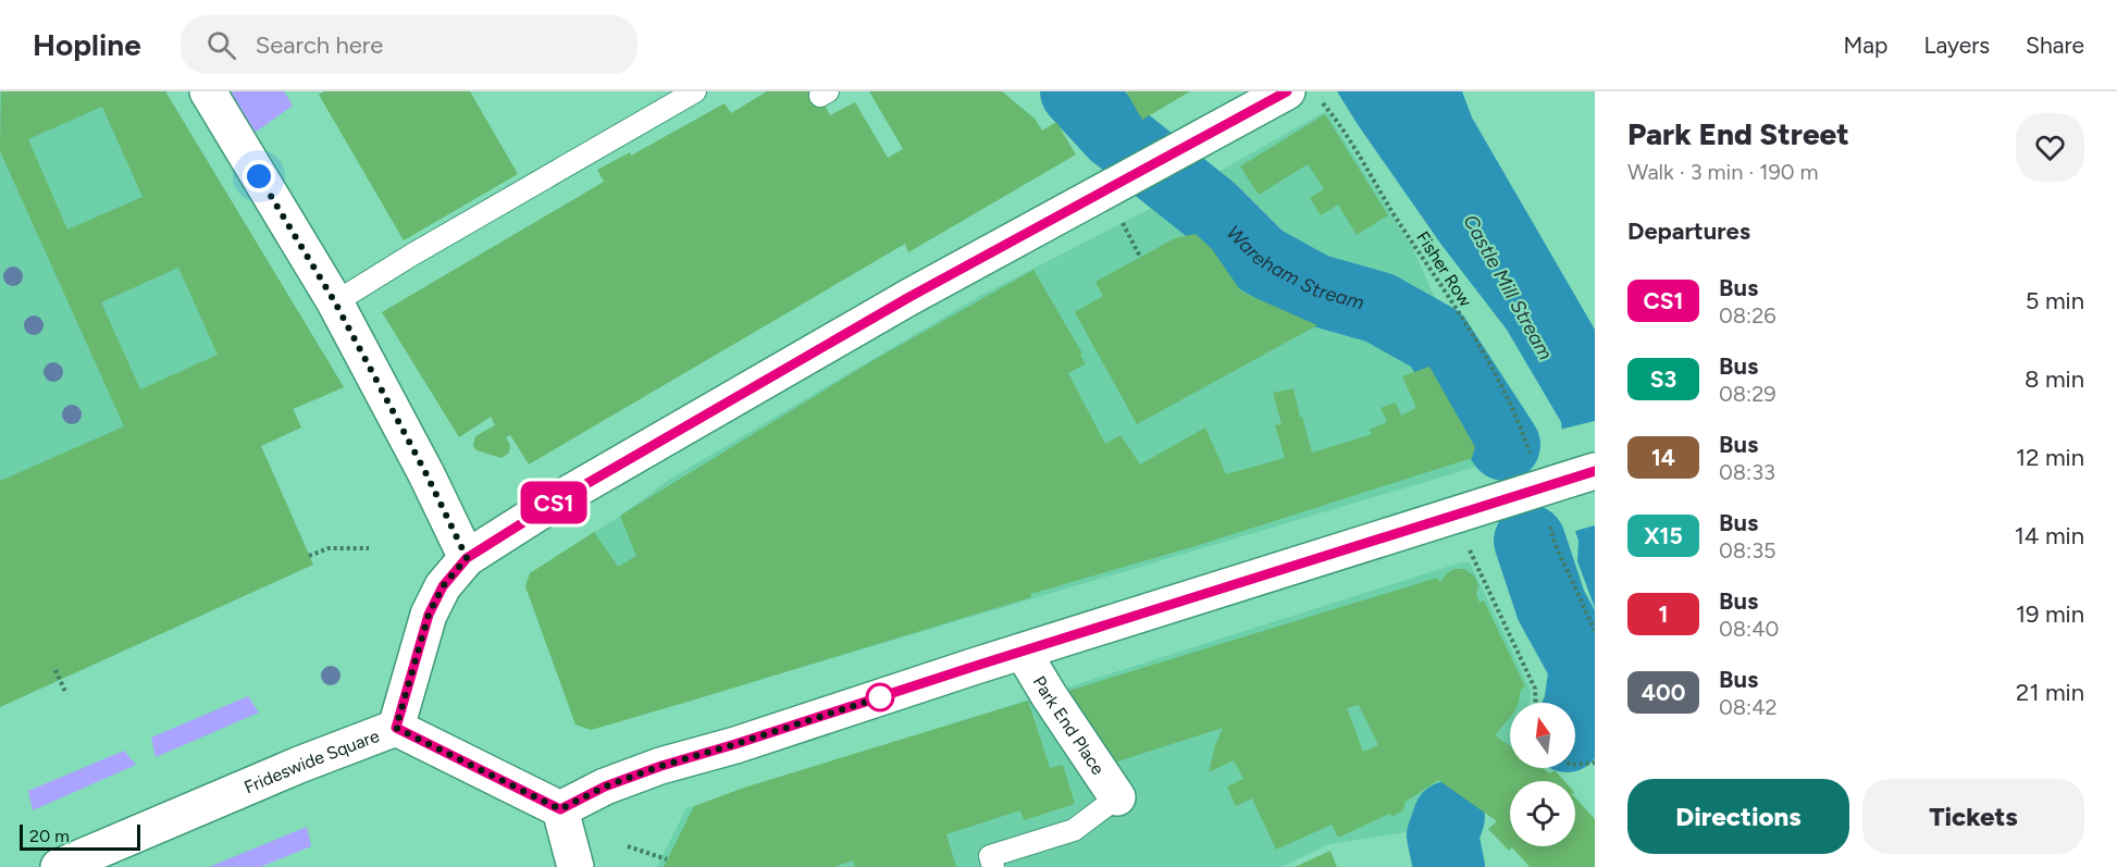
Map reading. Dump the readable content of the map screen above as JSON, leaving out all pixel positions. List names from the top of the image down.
{
  "streets": {
    "street": ["Park End Place", "Frideswide Square"],
    "path": ["Fisher Row"]
  },
  "water": ["Wareham Stream", "Castle Mill Stream"],
  "lines": ["bus line CS1"],
  "scale_bar": "20 m",
  "north": "top",
  "page": {
    "header": "Hopline",
    "search": "Search here",
    "nav": ["Map", "Layers", "Share"],
    "on_map": "CS1",
    "heading": [
      ["Park End Street", "Walk · 3 min · 190 m"],
      "Departures"
    ],
    "list": [
      {
        "mark": "CS1",
        "name": "Bus",
        "note": "08:26",
        "value": "5 min"
      },
      {
        "mark": "S3",
        "name": "Bus",
        "note": "08:29",
        "value": "8 min"
      },
      {
        "mark": "14",
        "name": "Bus",
        "note": "08:33",
        "value": "12 min"
      },
      {
        "mark": "X15",
        "name": "Bus",
        "note": "08:35",
        "value": "14 min"
      },
      {
        "mark": "1",
        "name": "Bus",
        "note": "08:40",
        "value": "19 min"
      },
      {
        "mark": "400",
        "name": "Bus",
        "note": "08:42",
        "value": "21 min"
      }
    ],
    "buttons": ["Directions", "Tickets"],
    "scale": "20 m"
  }
}
